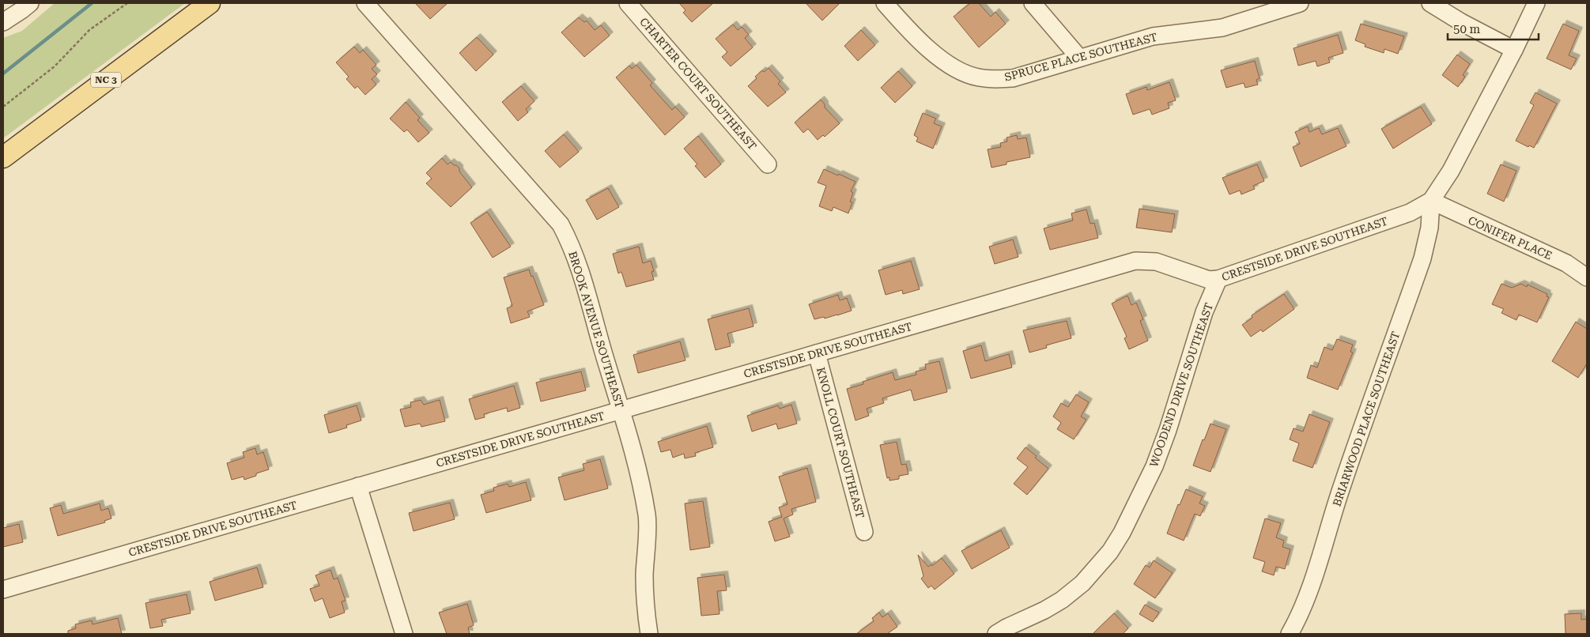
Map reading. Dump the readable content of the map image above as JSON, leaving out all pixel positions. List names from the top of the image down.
{
  "streets": {
    "main road": ["NC 3"],
    "street": [
      "SPRUCE PLACE SOUTHEAST",
      "CHARTER COURT SOUTHEAST",
      "CONIFER PLACE",
      "CRESTSIDE DRIVE SOUTHEAST",
      "BROOK AVENUE SOUTHEAST",
      "WOODEND DRIVE SOUTHEAST",
      "BRIARWOOD PLACE SOUTHEAST",
      "KNOLL COURT SOUTHEAST"
    ]
  },
  "crossings": [
    ["CONIFER PLACE", "CRESTSIDE DRIVE SOUTHEAST"],
    ["CONIFER PLACE", "BRIARWOOD PLACE SOUTHEAST"],
    ["CRESTSIDE DRIVE SOUTHEAST", "BROOK AVENUE SOUTHEAST"],
    ["CRESTSIDE DRIVE SOUTHEAST", "WOODEND DRIVE SOUTHEAST"],
    ["CRESTSIDE DRIVE SOUTHEAST", "BRIARWOOD PLACE SOUTHEAST"],
    ["CRESTSIDE DRIVE SOUTHEAST", "KNOLL COURT SOUTHEAST"]
  ],
  "scale_bar": "50 m"
}
